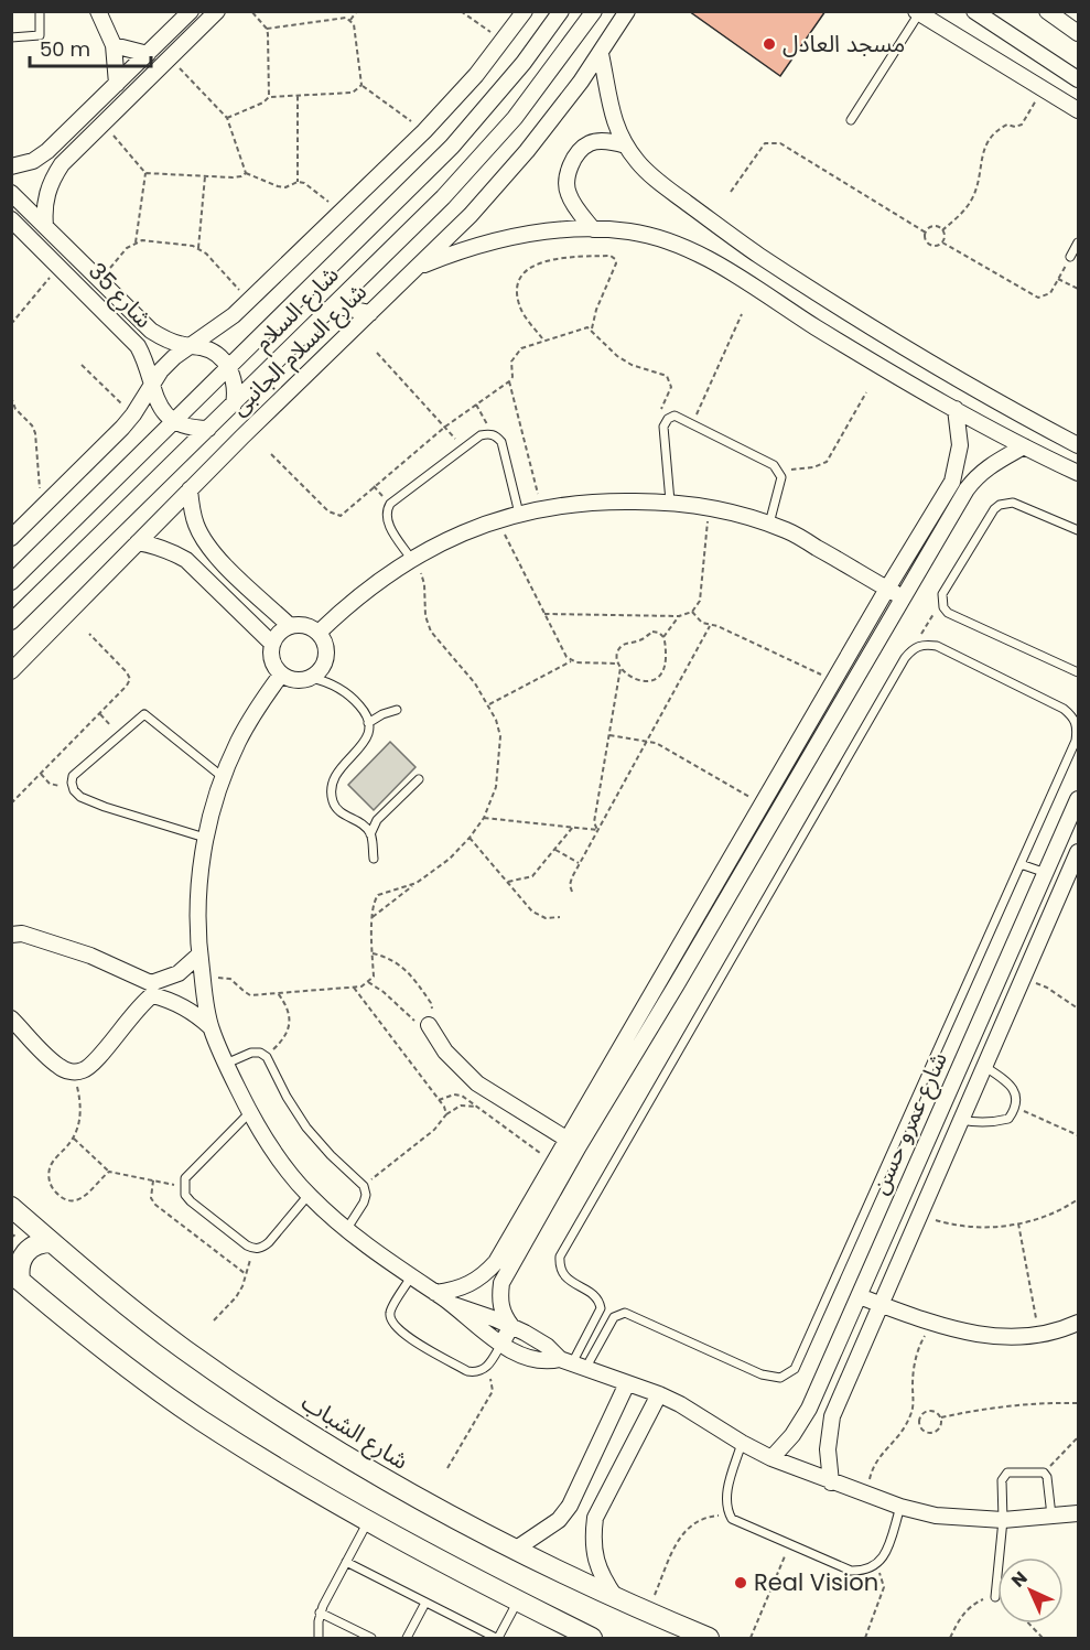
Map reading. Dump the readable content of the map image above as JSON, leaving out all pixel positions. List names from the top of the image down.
{
  "streets": {
    "street": [
      "شارع 35",
      "شارع السلام",
      "شارع السلام الجانبى",
      "شارع عمرو حسن",
      "شارع الشباب"
    ]
  },
  "crossings": [
    ["شارع 35", "شارع السلام"]
  ],
  "places": ["مسجد العادل", "Real Vision"],
  "scale_bar": "50 m",
  "north": "top left"
}
